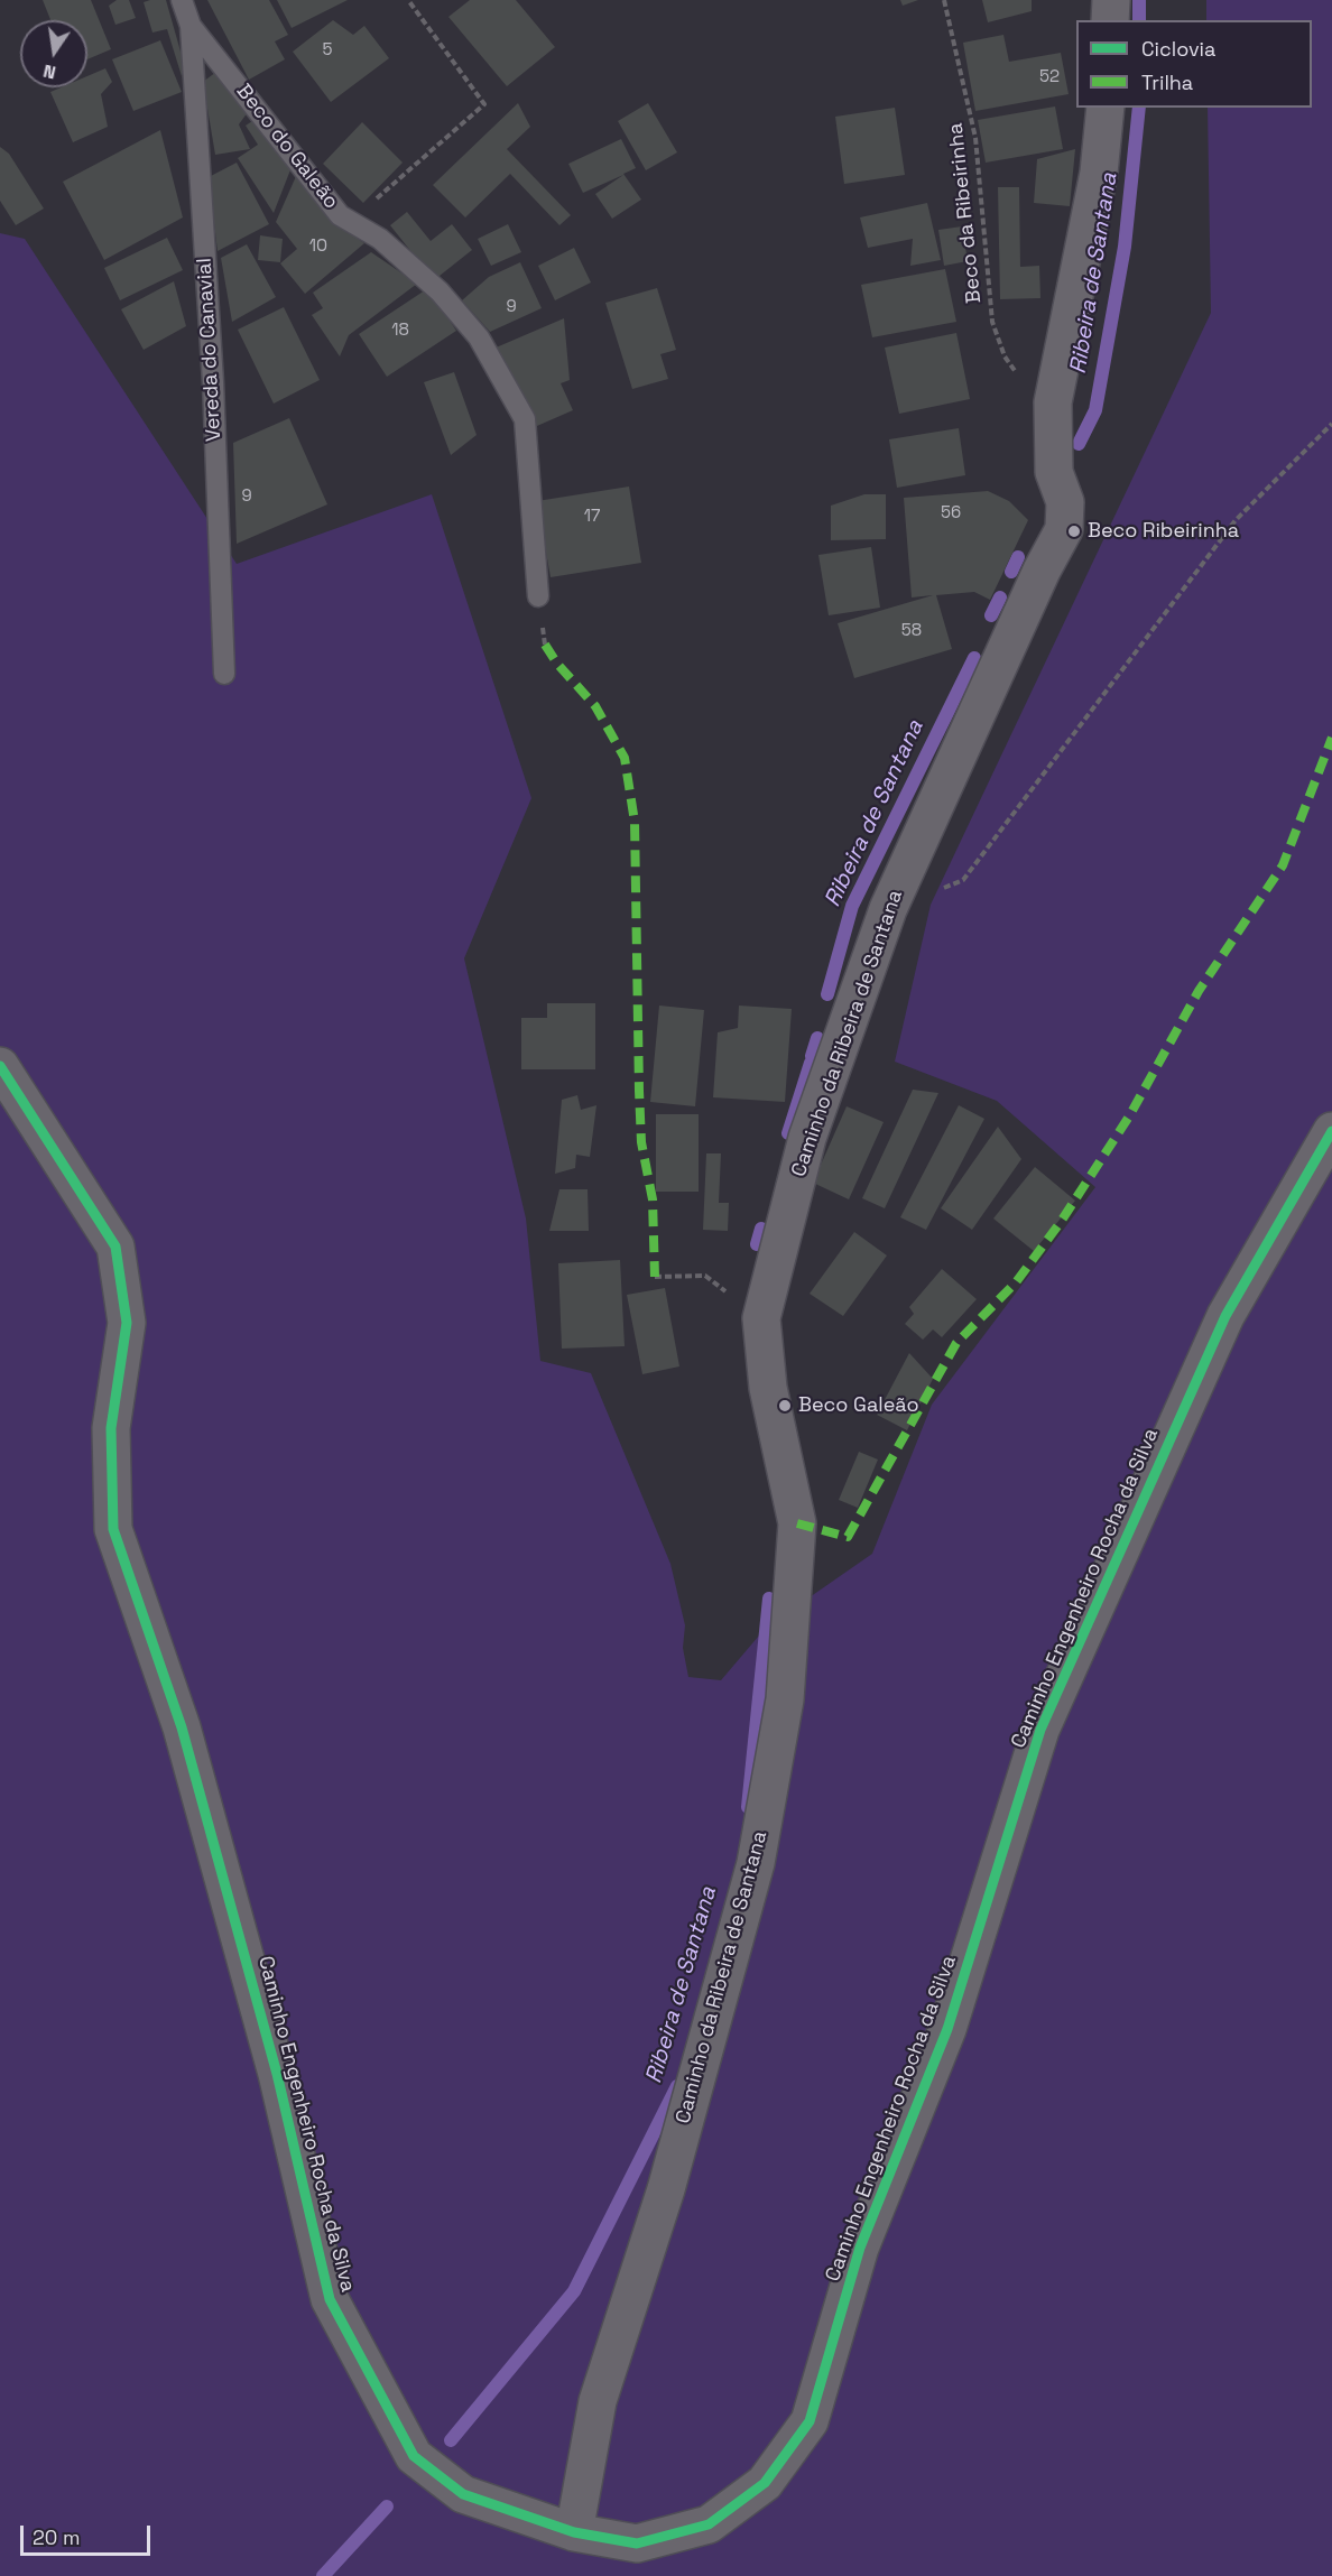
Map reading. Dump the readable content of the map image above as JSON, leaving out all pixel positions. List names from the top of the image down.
{
  "streets": {
    "street": ["Caminho da Ribeira de Santana", "Caminho Engenheiro Rocha da Silva"],
    "lane": ["Beco do Galeão", "Vereda do Canavial"],
    "path": ["Beco da Ribeirinha"]
  },
  "crossings": [
    ["Beco do Galeão", "Vereda do Canavial"],
    ["Beco da Ribeirinha", "Caminho da Ribeira de Santana"],
    ["Caminho da Ribeira de Santana", "Caminho Engenheiro Rocha da Silva"]
  ],
  "water": ["Ribeira de Santana"],
  "places": ["Beco Ribeirinha", "Beco Galeão"],
  "house_numbers": [
    "5",
    "52",
    "1O",
    "9",
    "18",
    "9",
    "56",
    "17",
    "58"
  ],
  "legend": ["Ciclovia", "Trilha"],
  "scale_bar": "20 m",
  "north": "bottom"
}
